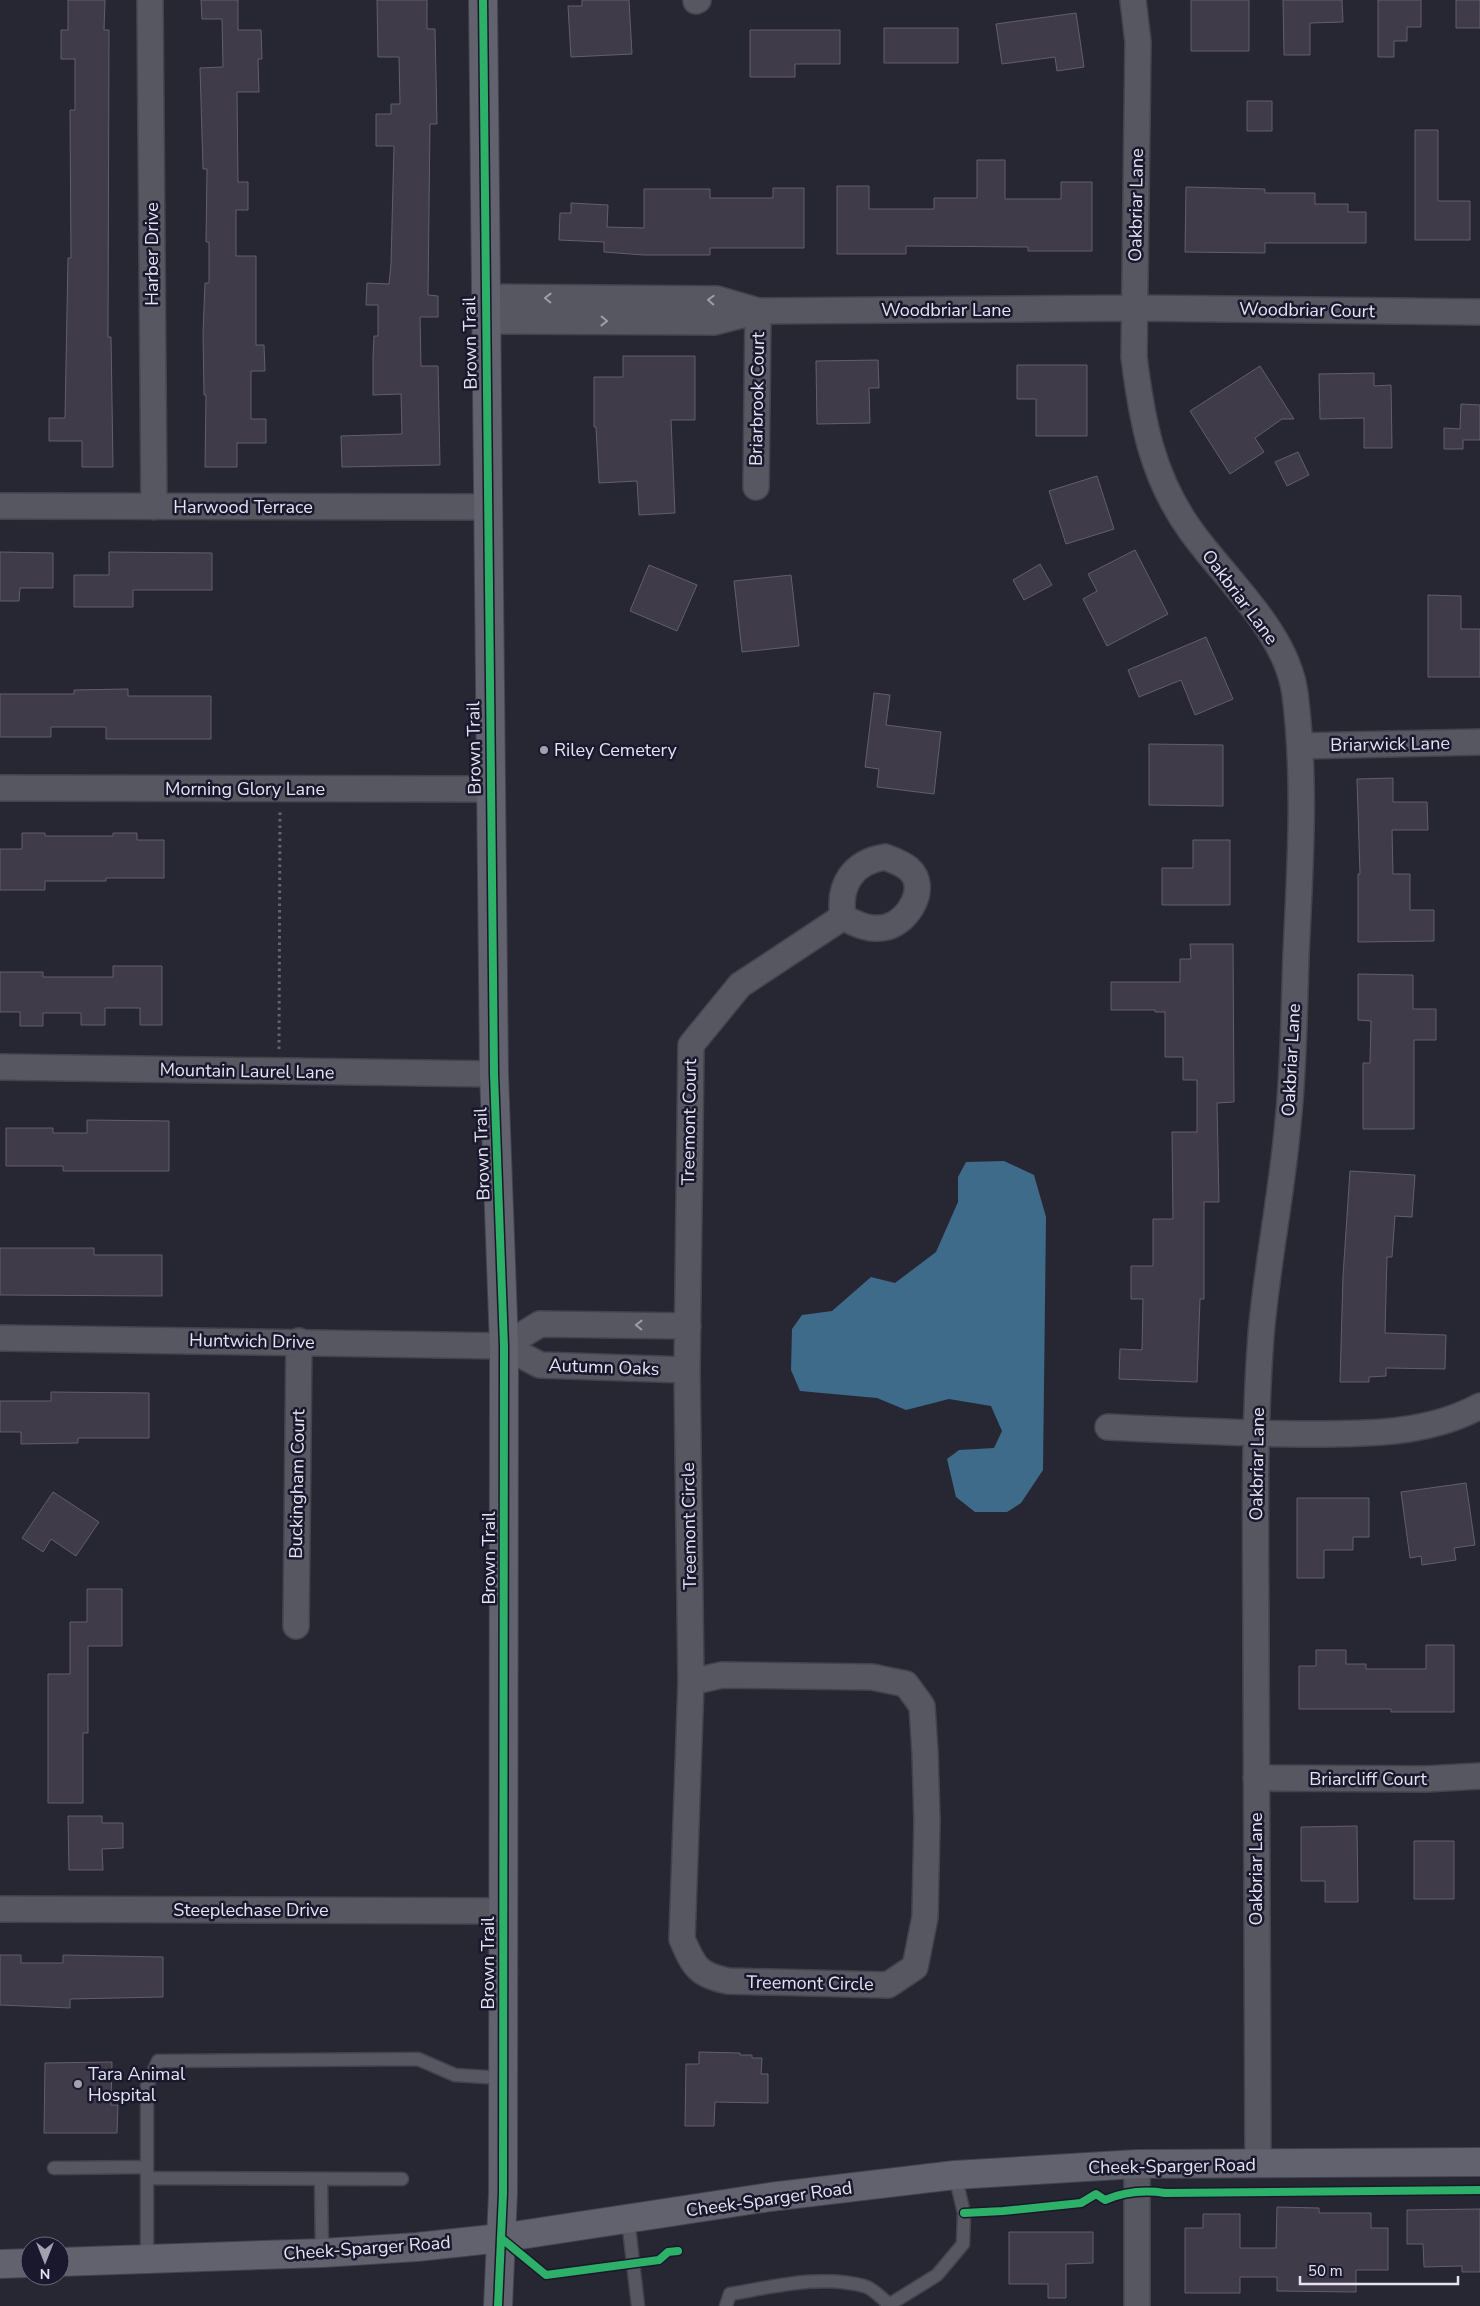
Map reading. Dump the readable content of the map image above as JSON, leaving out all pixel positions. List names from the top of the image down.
{
  "streets": {
    "street": [
      "Oakbriar Lane",
      "Harber Drive",
      "Woodbriar Lane",
      "Woodbriar Court",
      "Brown Trail",
      "Briarbrook Court",
      "Harwood Terrace",
      "Briarwick Lane",
      "Morning Glory Lane",
      "Mountain Laurel Lane",
      "Treemont Court",
      "Huntwich Drive",
      "Autumn Oaks",
      "Buckingham Court",
      "Treemont Circle",
      "Briarcliff Court",
      "Steeplechase Drive",
      "Cheek-Sparger Road"
    ]
  },
  "crossings": [
    ["Oakbriar Lane", "Woodbriar Lane"],
    ["Oakbriar Lane", "Woodbriar Court"],
    ["Oakbriar Lane", "Briarwick Lane"],
    ["Oakbriar Lane", "Briarcliff Court"],
    ["Oakbriar Lane", "Cheek-Sparger Road"],
    ["Harber Drive", "Harwood Terrace"],
    ["Woodbriar Lane", "Woodbriar Court"],
    ["Woodbriar Lane", "Brown Trail"],
    ["Woodbriar Lane", "Briarbrook Court"],
    ["Brown Trail", "Harwood Terrace"],
    ["Brown Trail", "Morning Glory Lane"],
    ["Brown Trail", "Mountain Laurel Lane"],
    ["Brown Trail", "Huntwich Drive"],
    ["Brown Trail", "Autumn Oaks"],
    ["Brown Trail", "Steeplechase Drive"],
    ["Brown Trail", "Cheek-Sparger Road"],
    ["Treemont Court", "Autumn Oaks"],
    ["Treemont Court", "Treemont Circle"],
    ["Huntwich Drive", "Autumn Oaks"],
    ["Huntwich Drive", "Buckingham Court"],
    ["Autumn Oaks", "Treemont Circle"]
  ],
  "places": ["Riley Cemetery", "Tara Animal Hospital"],
  "scale_bar": "50 m",
  "north": "bottom"
}
